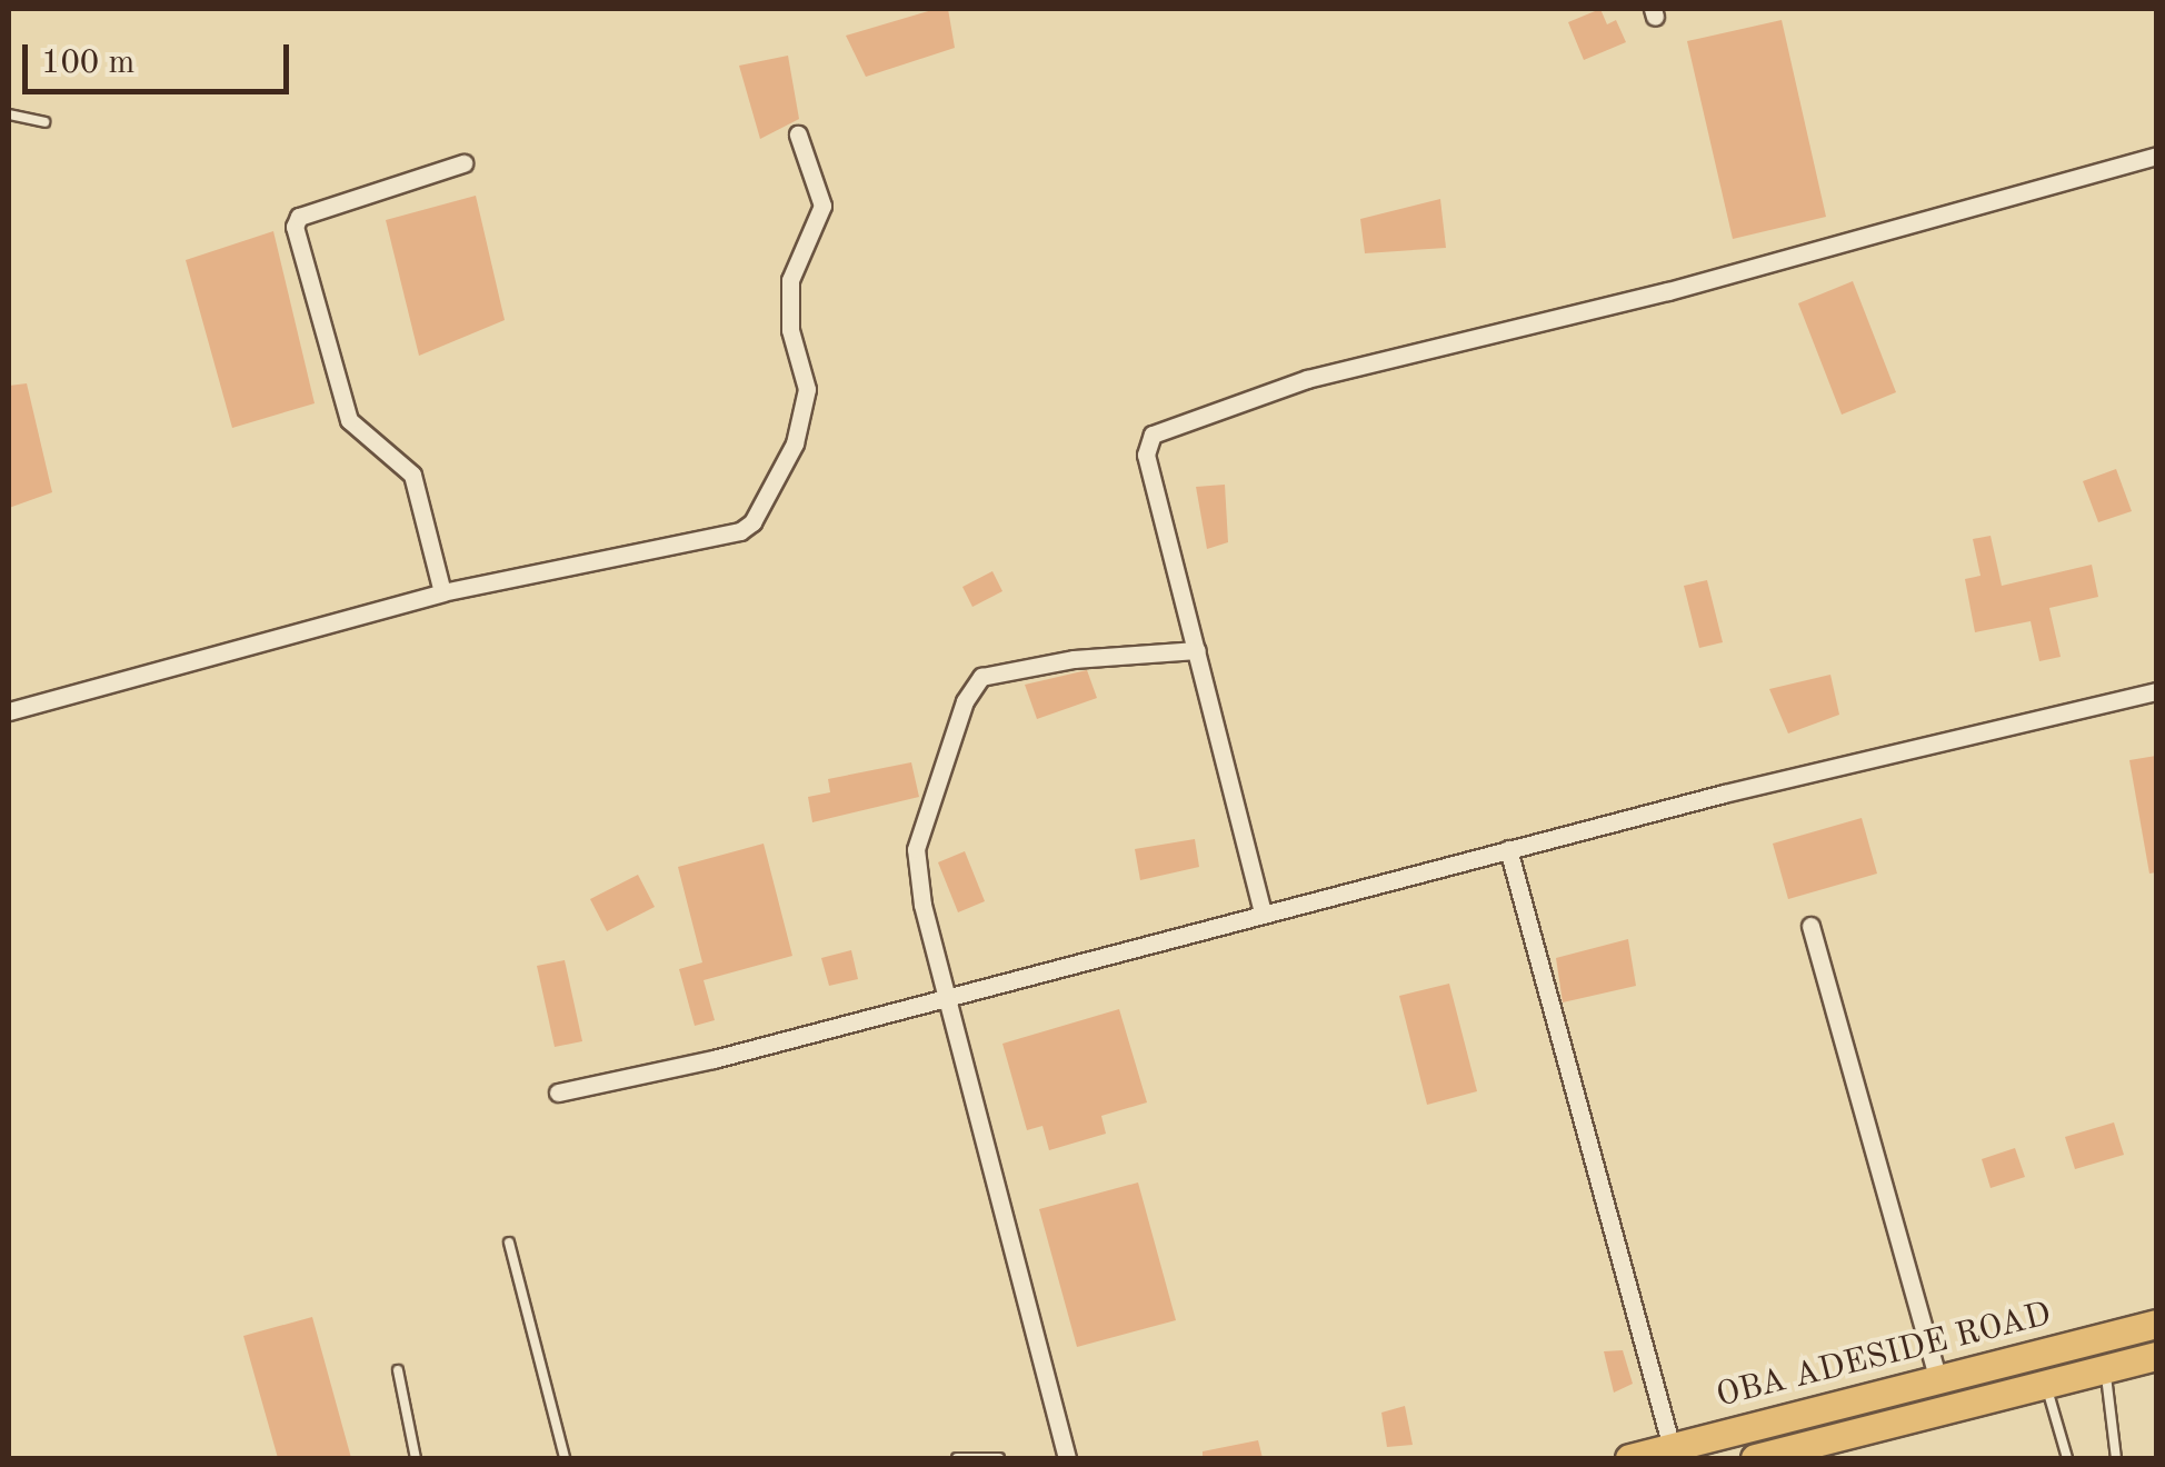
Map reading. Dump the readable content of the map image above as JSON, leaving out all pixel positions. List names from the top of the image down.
{
  "streets": {
    "main road": ["OBA ADESIDE ROAD"]
  },
  "scale_bar": "100 m"
}
